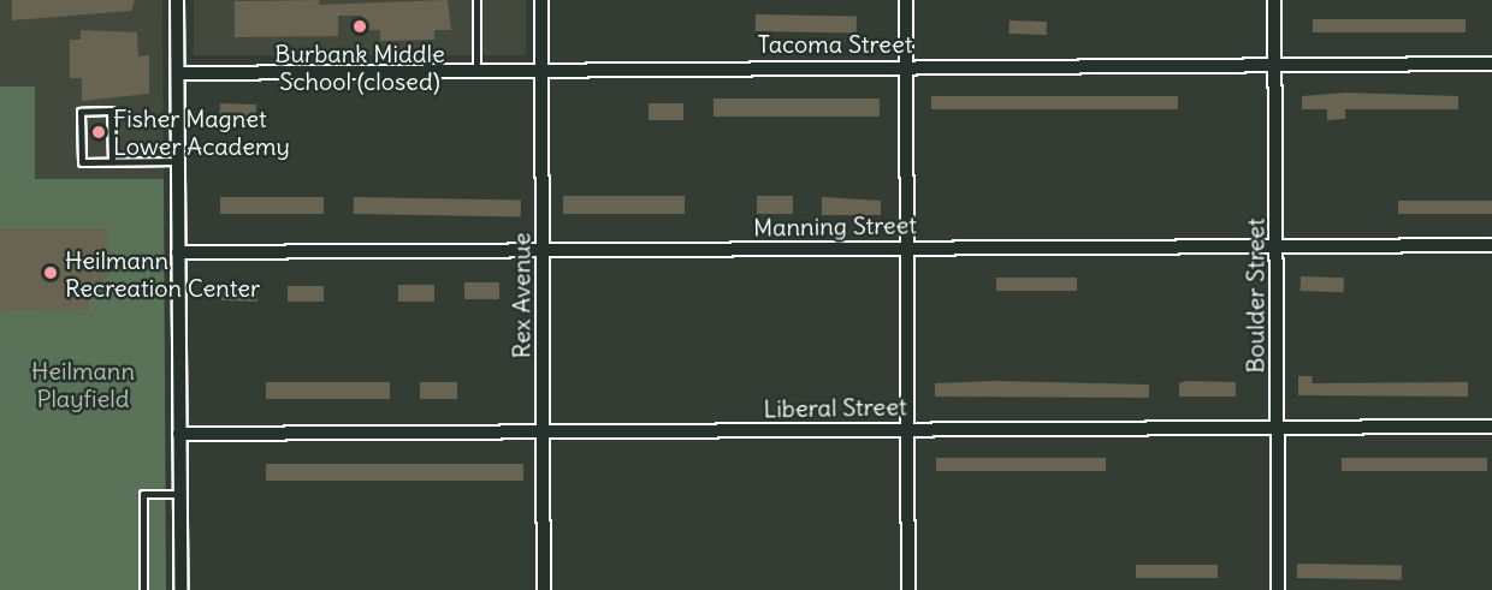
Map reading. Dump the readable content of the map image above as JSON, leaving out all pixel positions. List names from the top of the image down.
{
  "streets": {
    "street": [
      "Tacoma Street",
      "Manning Street",
      "Rex Avenue",
      "Boulder Street",
      "Liberal Street"
    ]
  },
  "crossings": [
    ["Tacoma Street", "Rex Avenue"],
    ["Tacoma Street", "Boulder Street"],
    ["Manning Street", "Rex Avenue"],
    ["Manning Street", "Boulder Street"],
    ["Rex Avenue", "Liberal Street"],
    ["Boulder Street", "Liberal Street"]
  ],
  "parks": ["Heilmann Playfield"],
  "places": ["Burbank Middle School (closed)", "Fisher Magnet Lower Academy", "Heilmann Recreation Center"]
}
